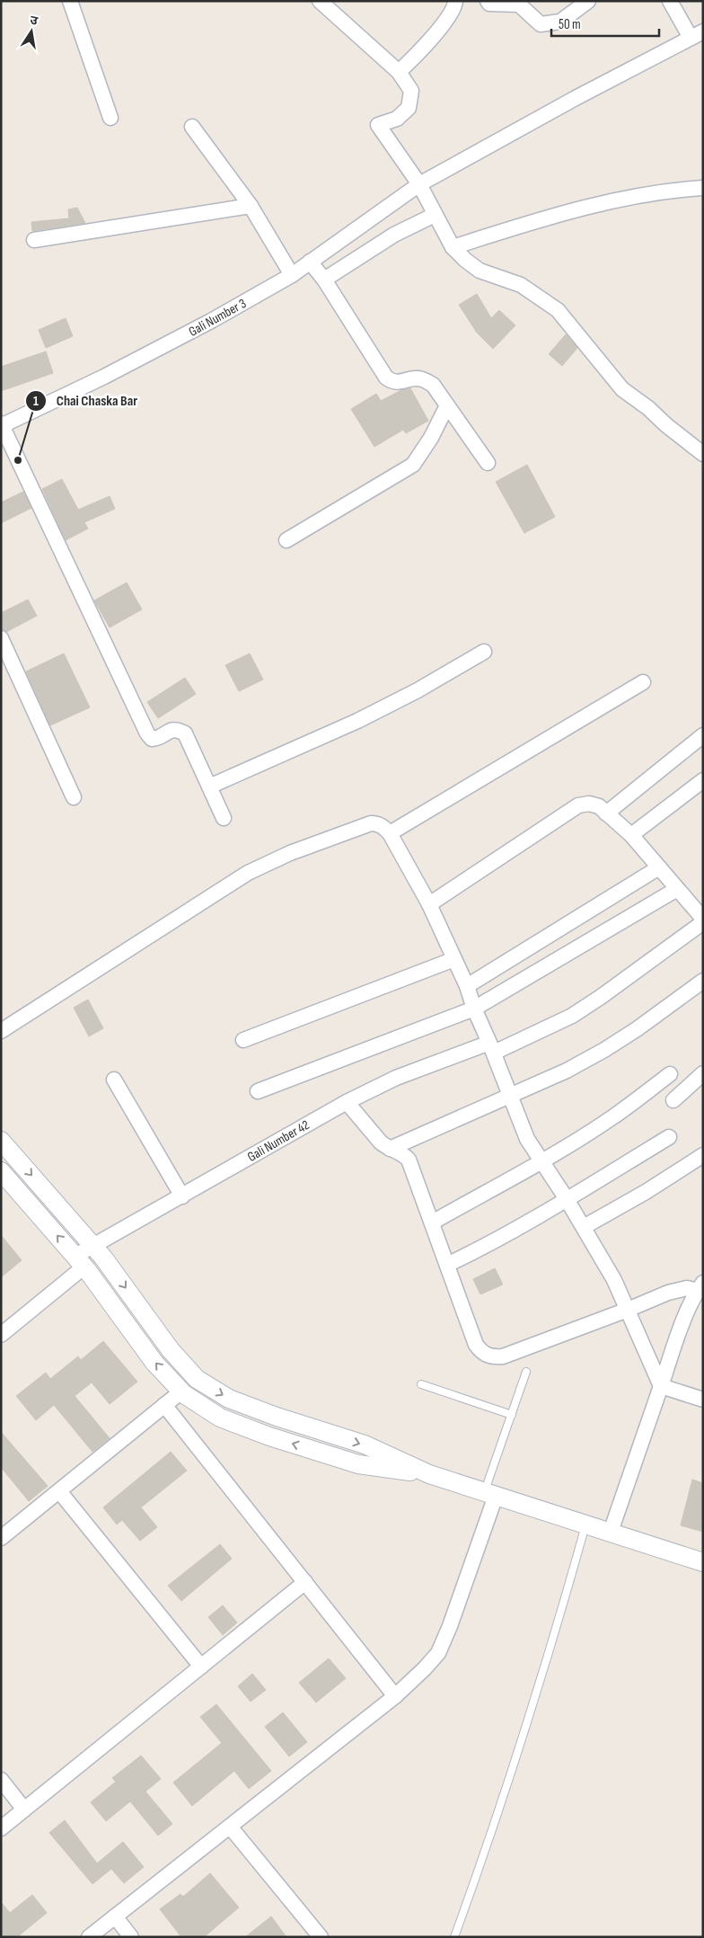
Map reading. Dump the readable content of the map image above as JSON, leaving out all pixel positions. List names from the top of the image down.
{
  "streets": {
    "street": ["Gali Number 3", "Gali Number 42"]
  },
  "places": ["Chai Chaska Bar"],
  "scale_bar": "50 m",
  "north": "top"
}
